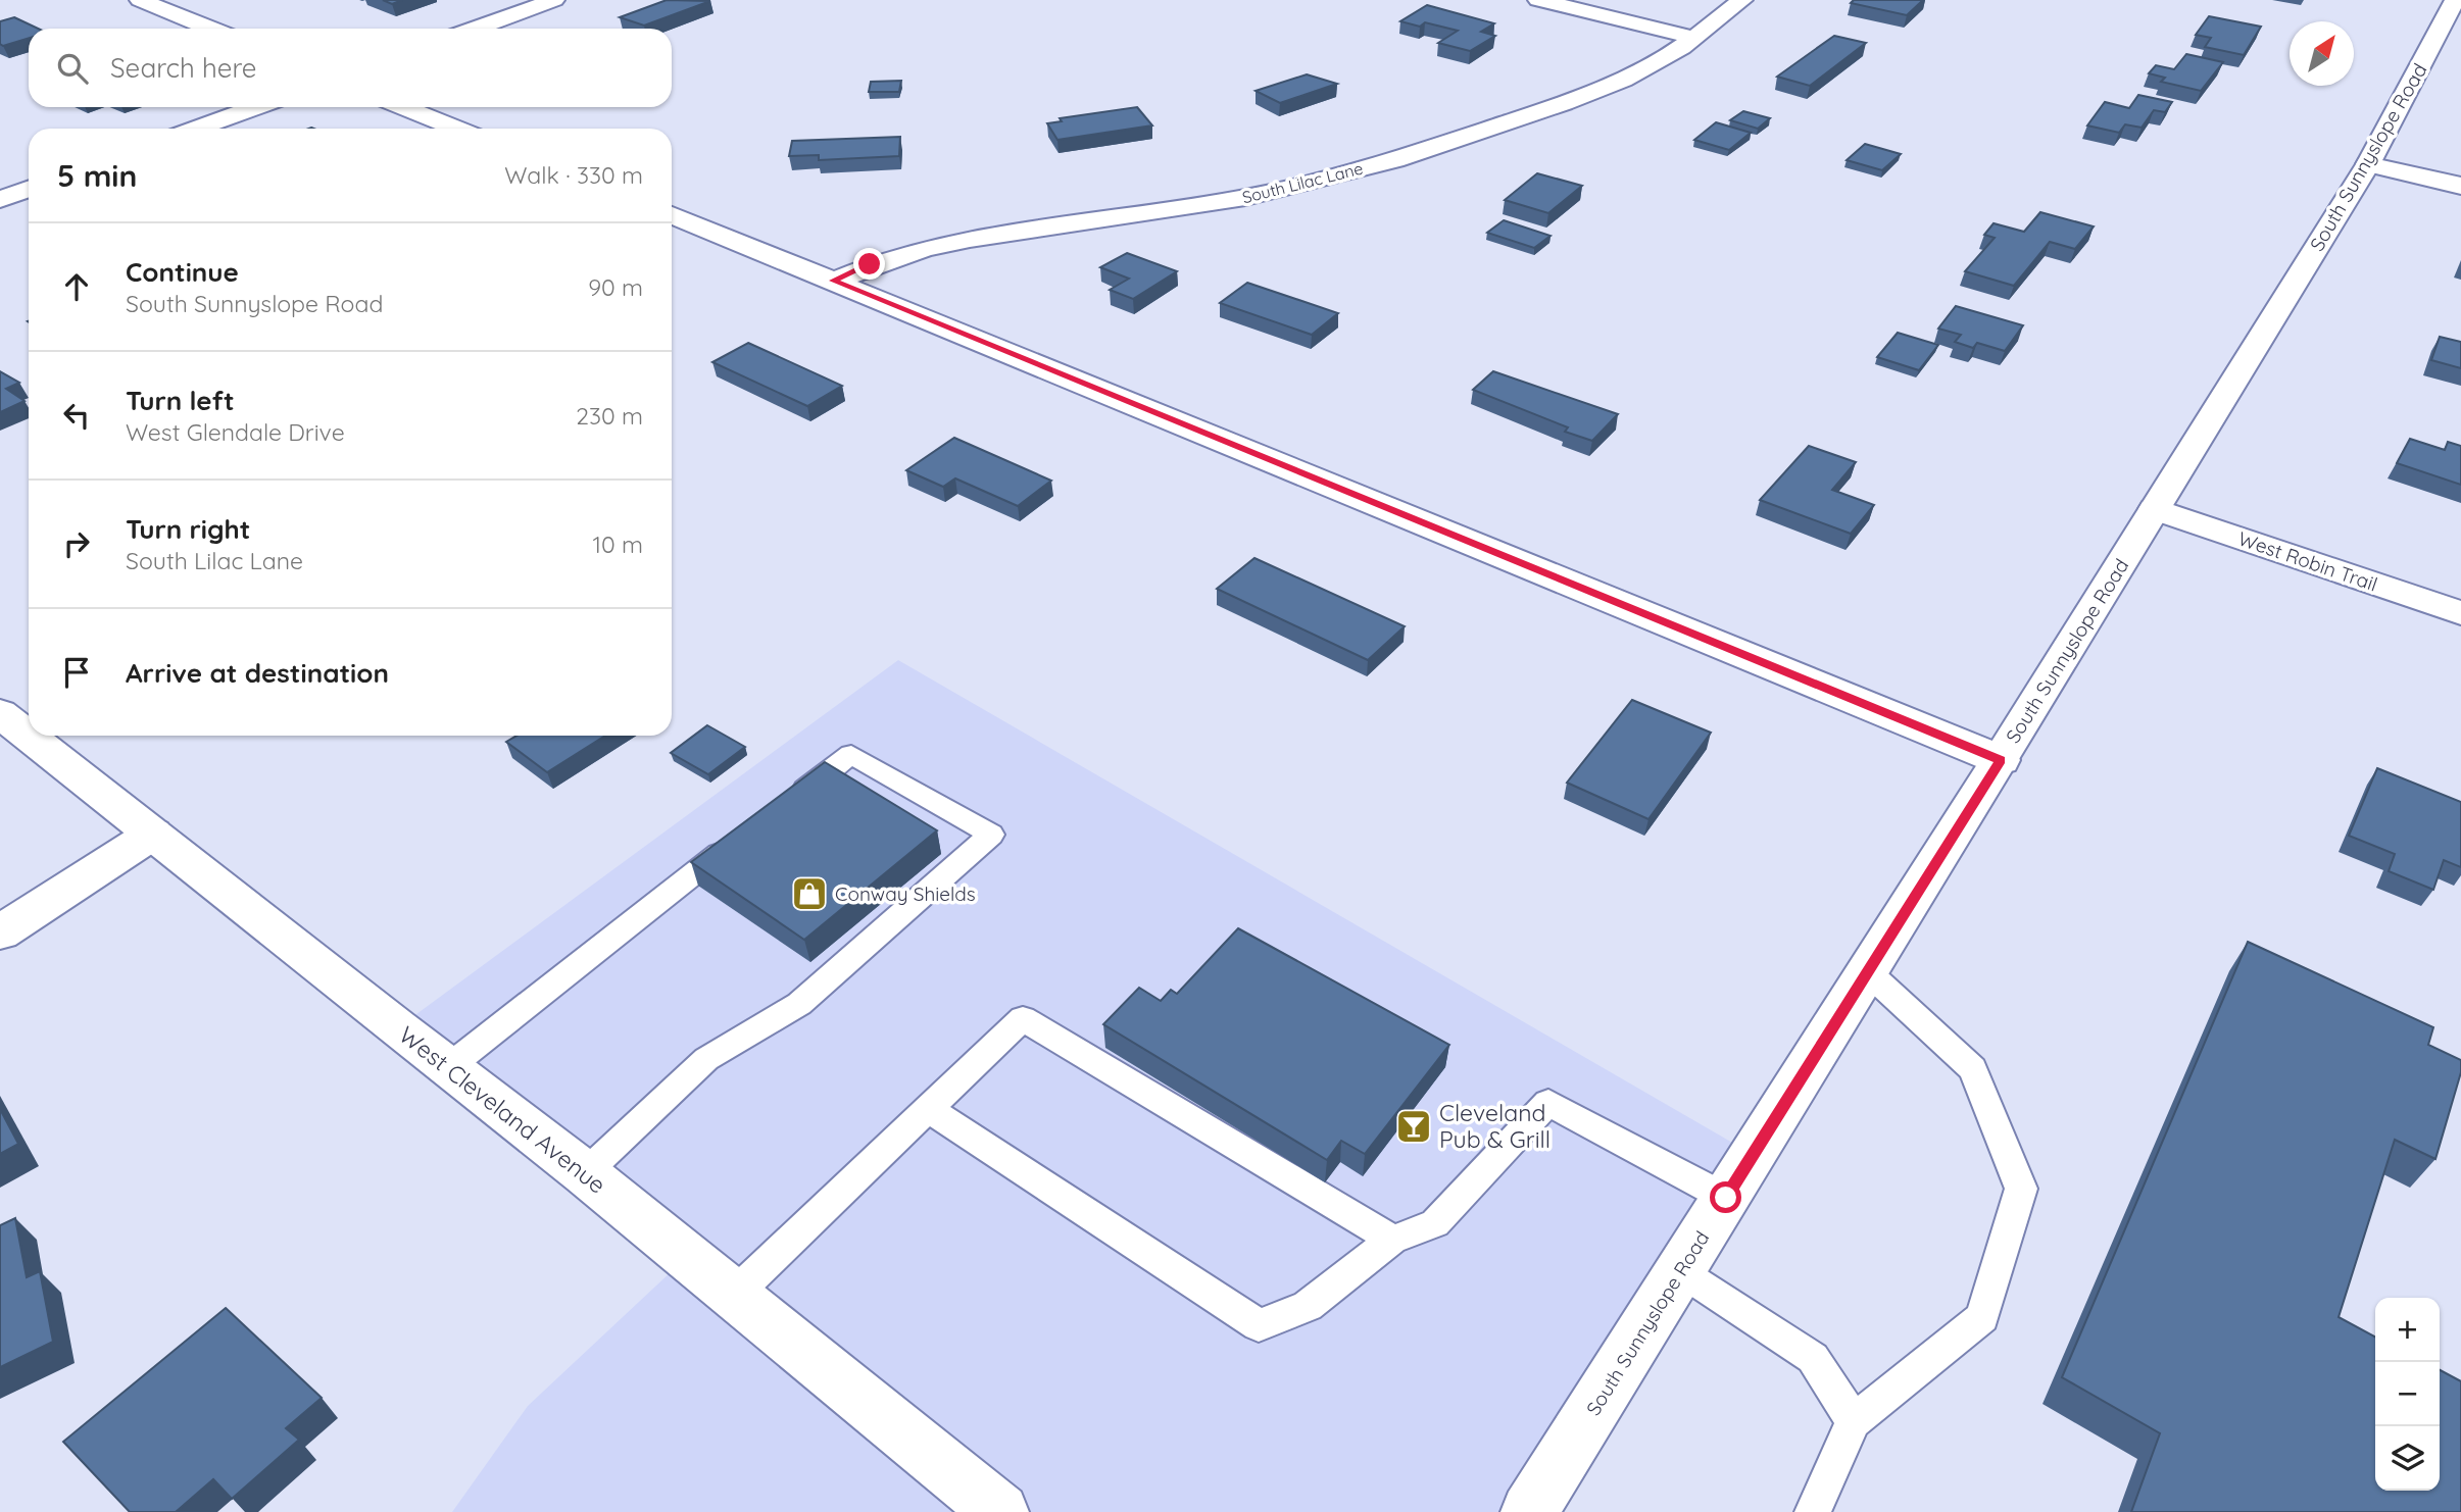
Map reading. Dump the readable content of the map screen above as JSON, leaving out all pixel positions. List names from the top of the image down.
{
  "streets": {
    "street": [
      "South Sunnyslope Road",
      "South Lilac Lane",
      "West Robin Trail",
      "West Cleveland Avenue"
    ]
  },
  "crossings": [
    ["South Sunnyslope Road", "West Robin Trail"]
  ],
  "places": {
    "shop": ["Conway Shields"],
    "bar": ["Cleveland Pub & Grill"]
  },
  "north": "top right",
  "page": {
    "search": "Search here",
    "heading": ["5 min", "Walk · 330 m"],
    "list": [
      ["Continue", "South Sunnyslope Road", "90 m"],
      ["Turn left", "West Glendale Drive", "230 m"],
      ["Turn right", "South Lilac Lane", "10 m"],
      "Arrive at destination"
    ],
    "map_buttons": ["+", "−"]
  }
}
